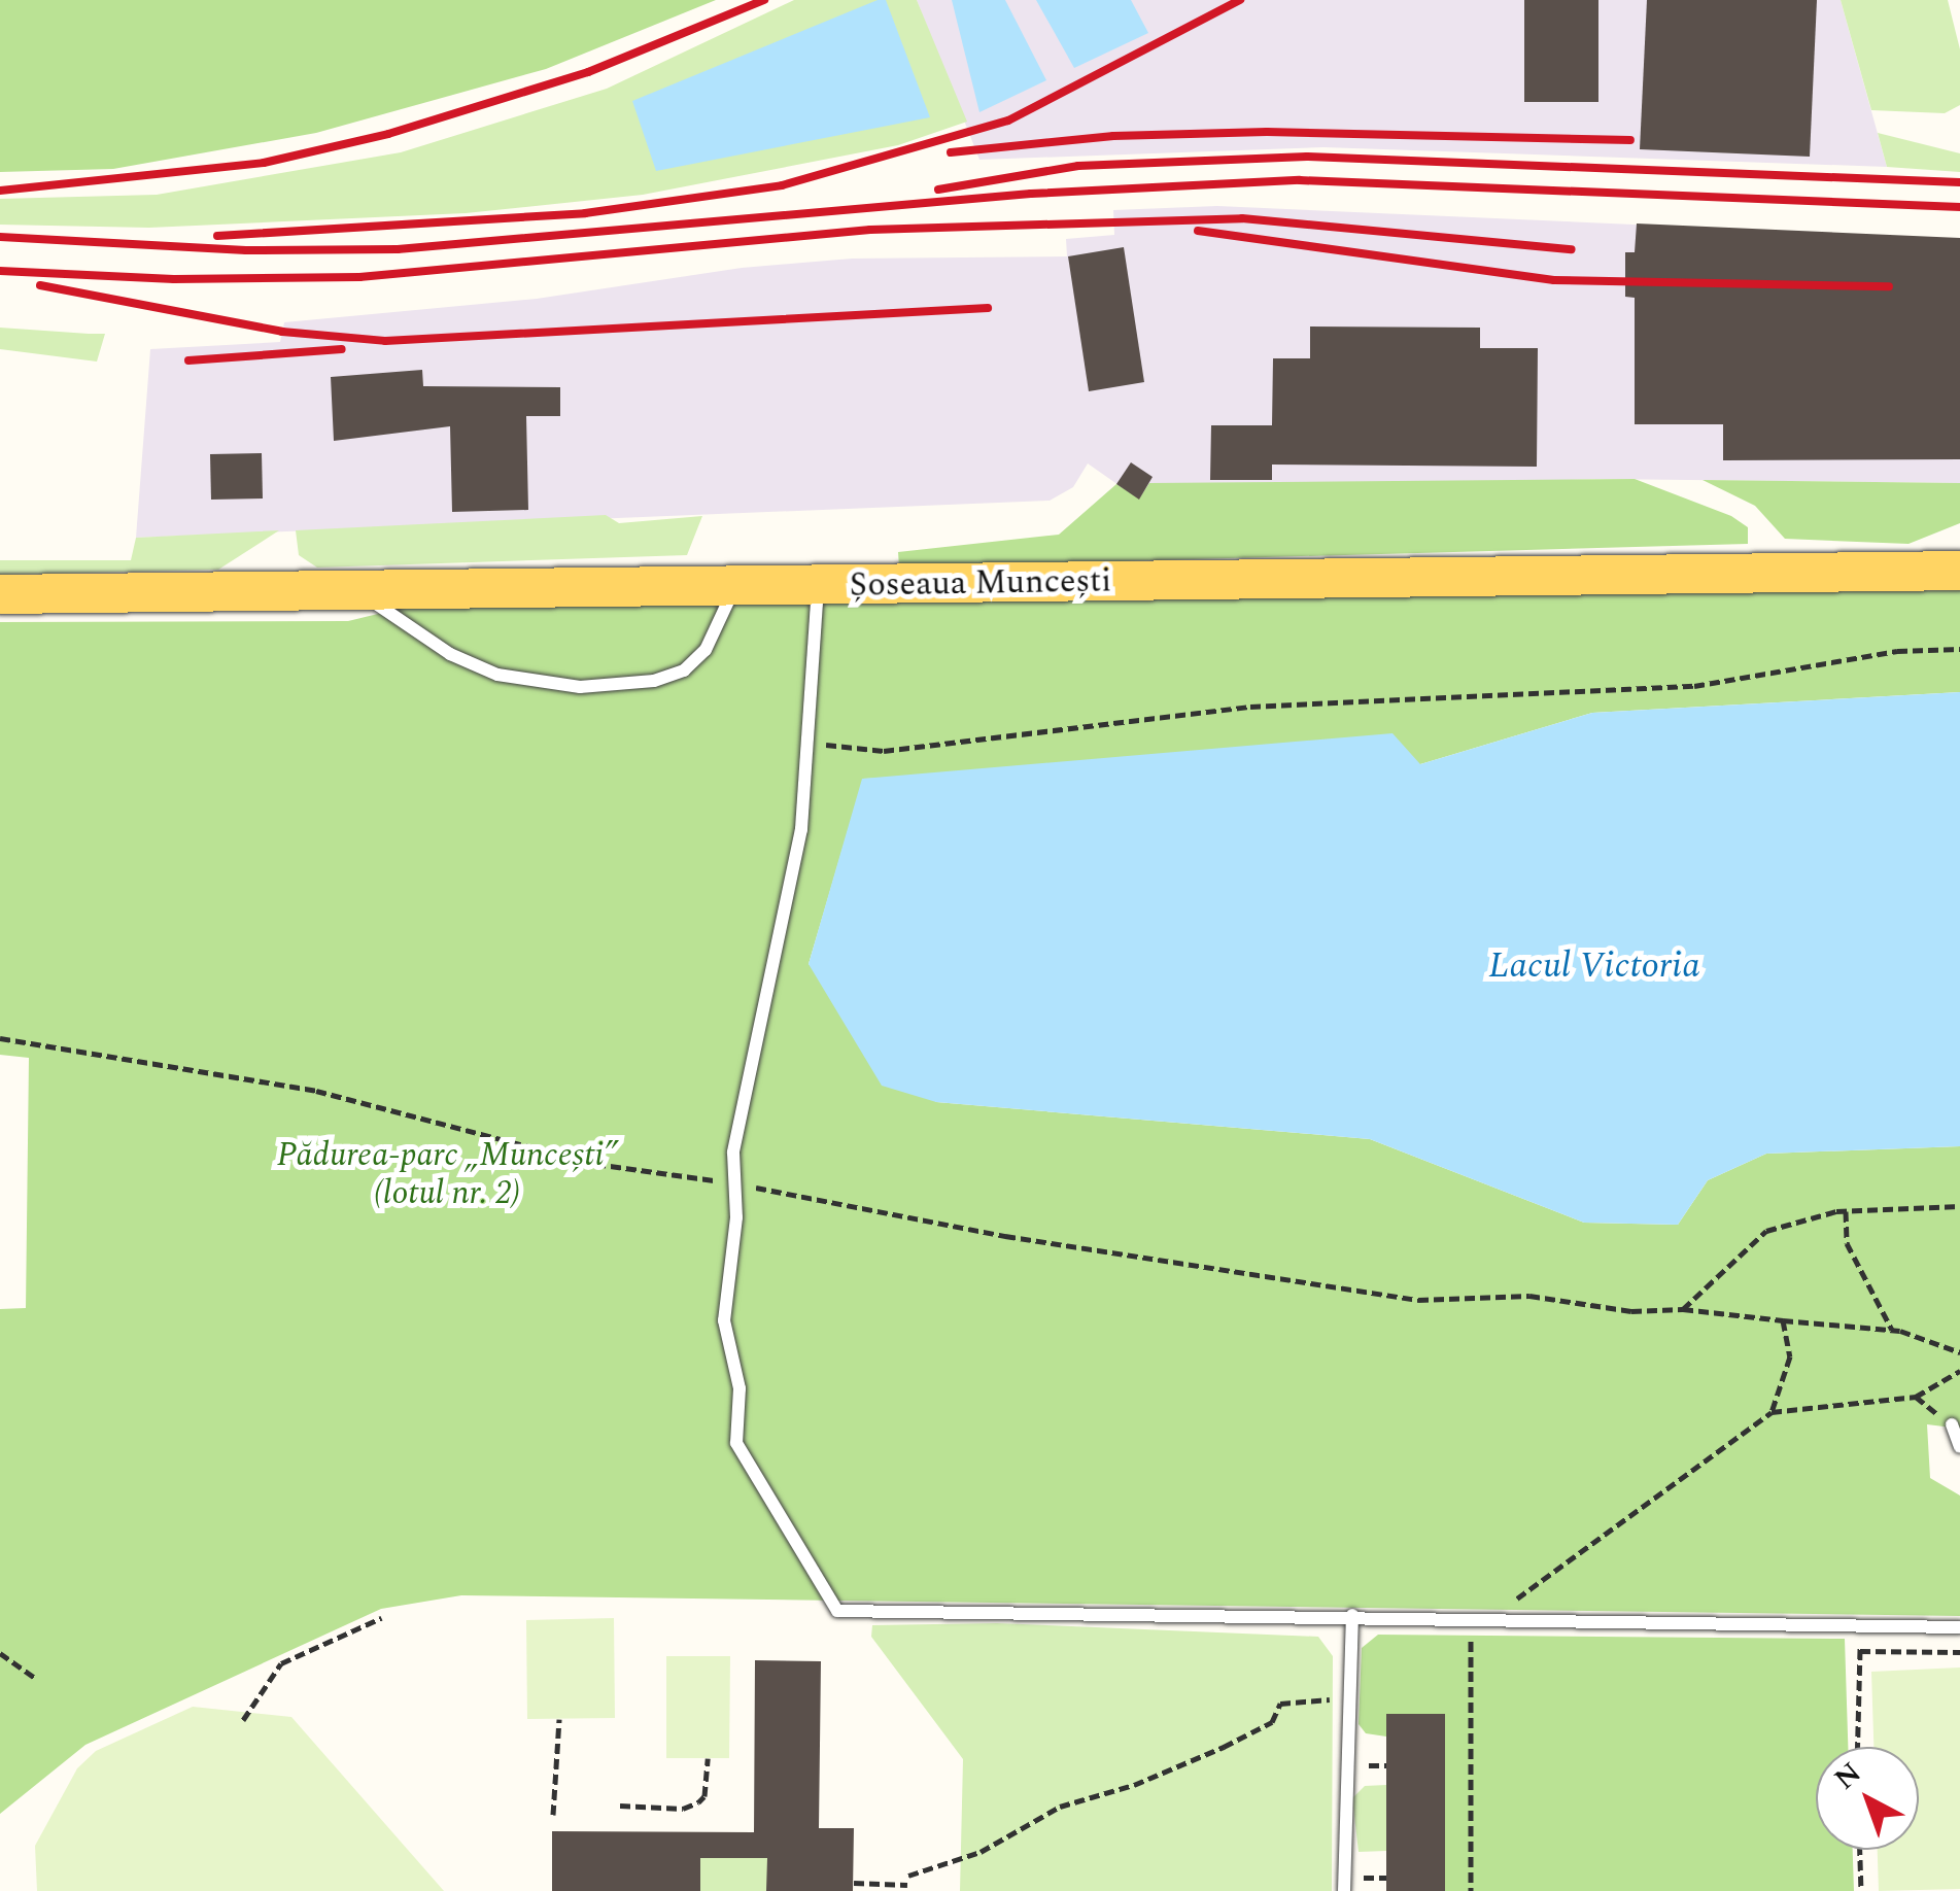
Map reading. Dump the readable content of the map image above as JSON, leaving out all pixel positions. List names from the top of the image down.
{
  "streets": {
    "main road": ["Șoseaua Muncești"]
  },
  "water": ["Lacul Victoria"],
  "parks": ["Pădurea-parc „Muncești” (lotul nr. 2)"],
  "north": "top left"
}
